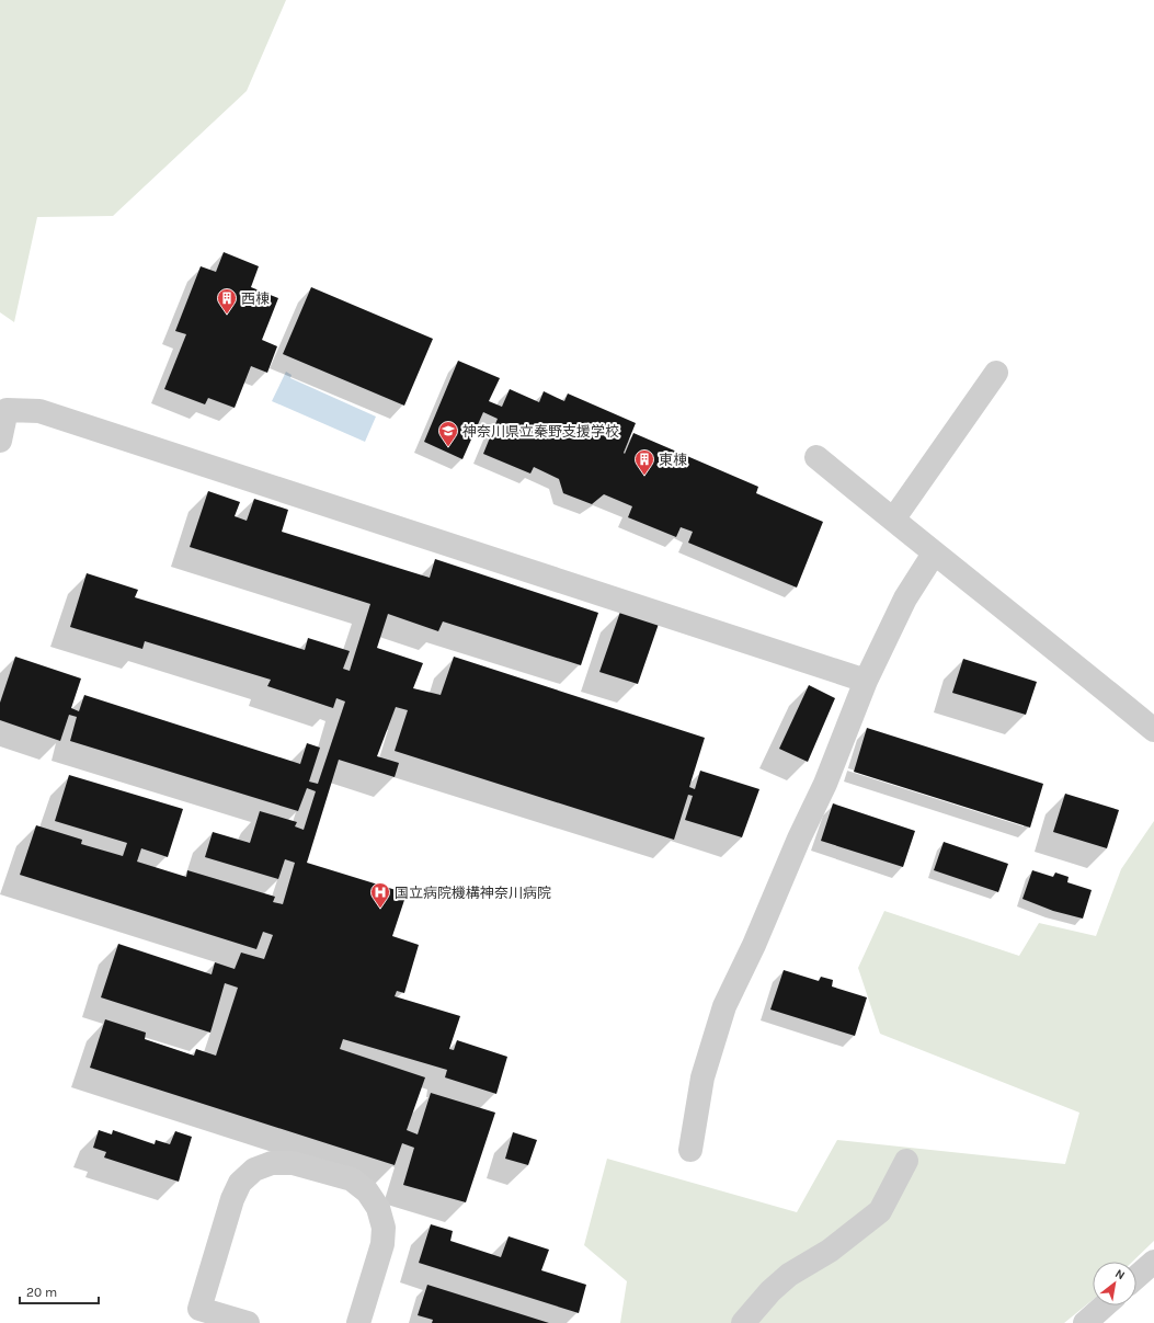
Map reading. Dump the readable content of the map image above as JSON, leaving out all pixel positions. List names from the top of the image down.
{
  "places": {
    "building": ["西棟", "東棟"],
    "school or university": ["神奈川県立秦野支援学校"],
    "hospital": ["国立病院機構神奈川病院"]
  },
  "scale_bar": "20 m",
  "north": "top right"
}
